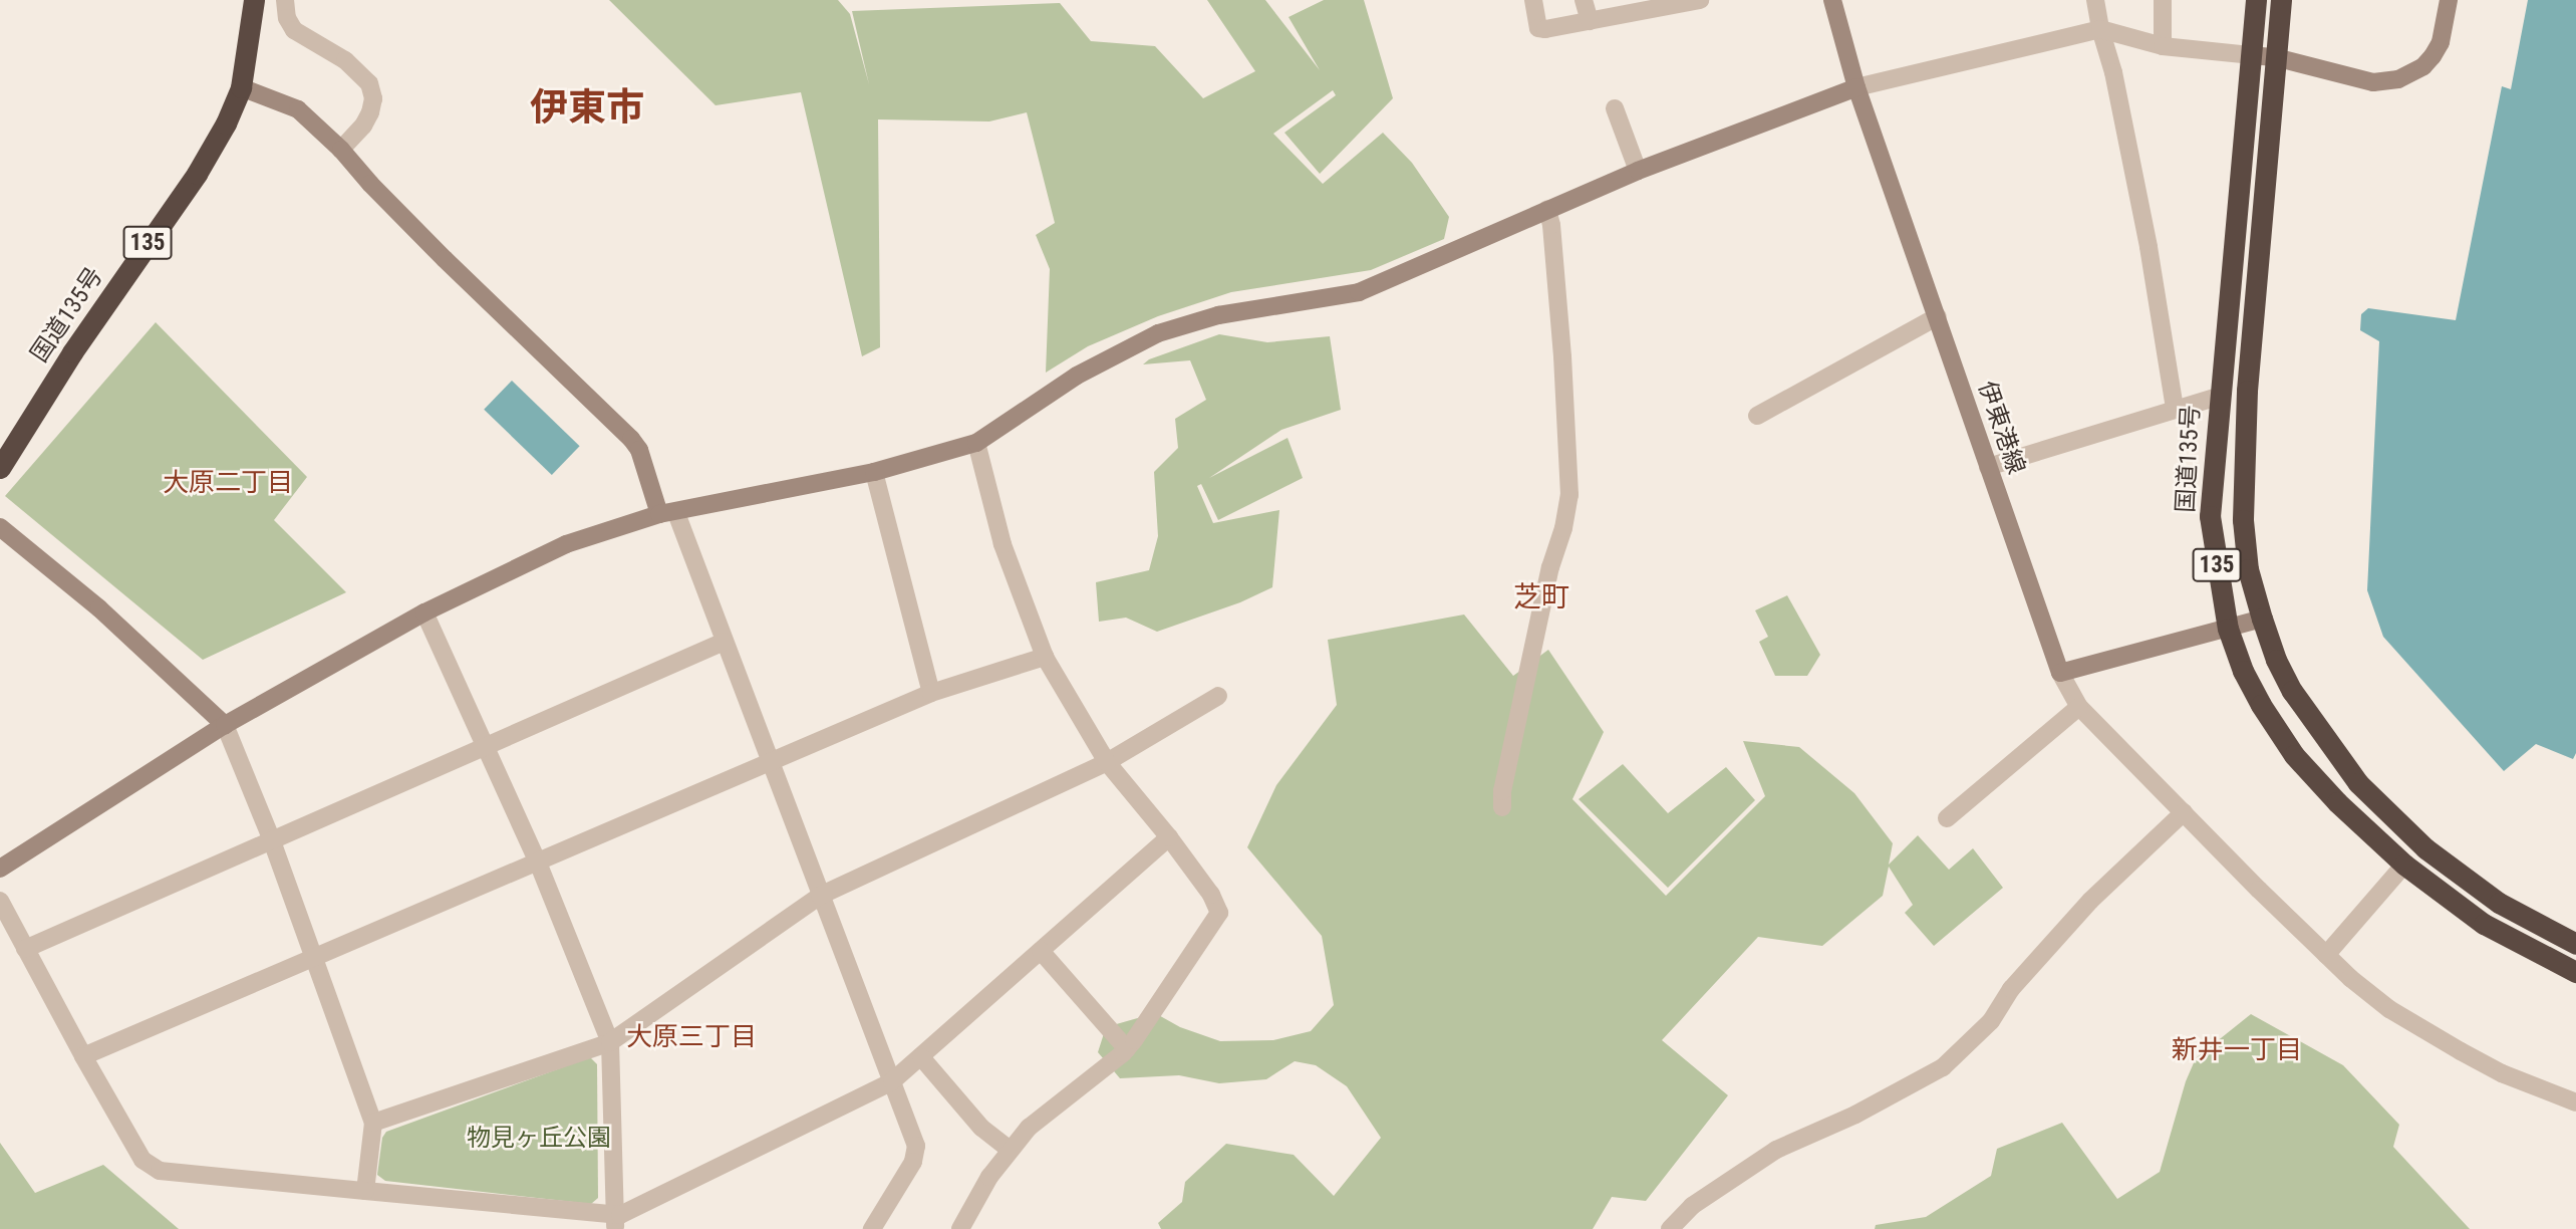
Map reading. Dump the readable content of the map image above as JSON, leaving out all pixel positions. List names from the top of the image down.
{
  "streets": {
    "highway": ["135", "国道135号"],
    "street": ["伊東港線"]
  },
  "districts": [
    "伊東市",
    "大原二丁目",
    "芝町",
    "大原三丁目",
    "新井一丁目"
  ],
  "parks": ["物見ヶ丘公園"]
}
